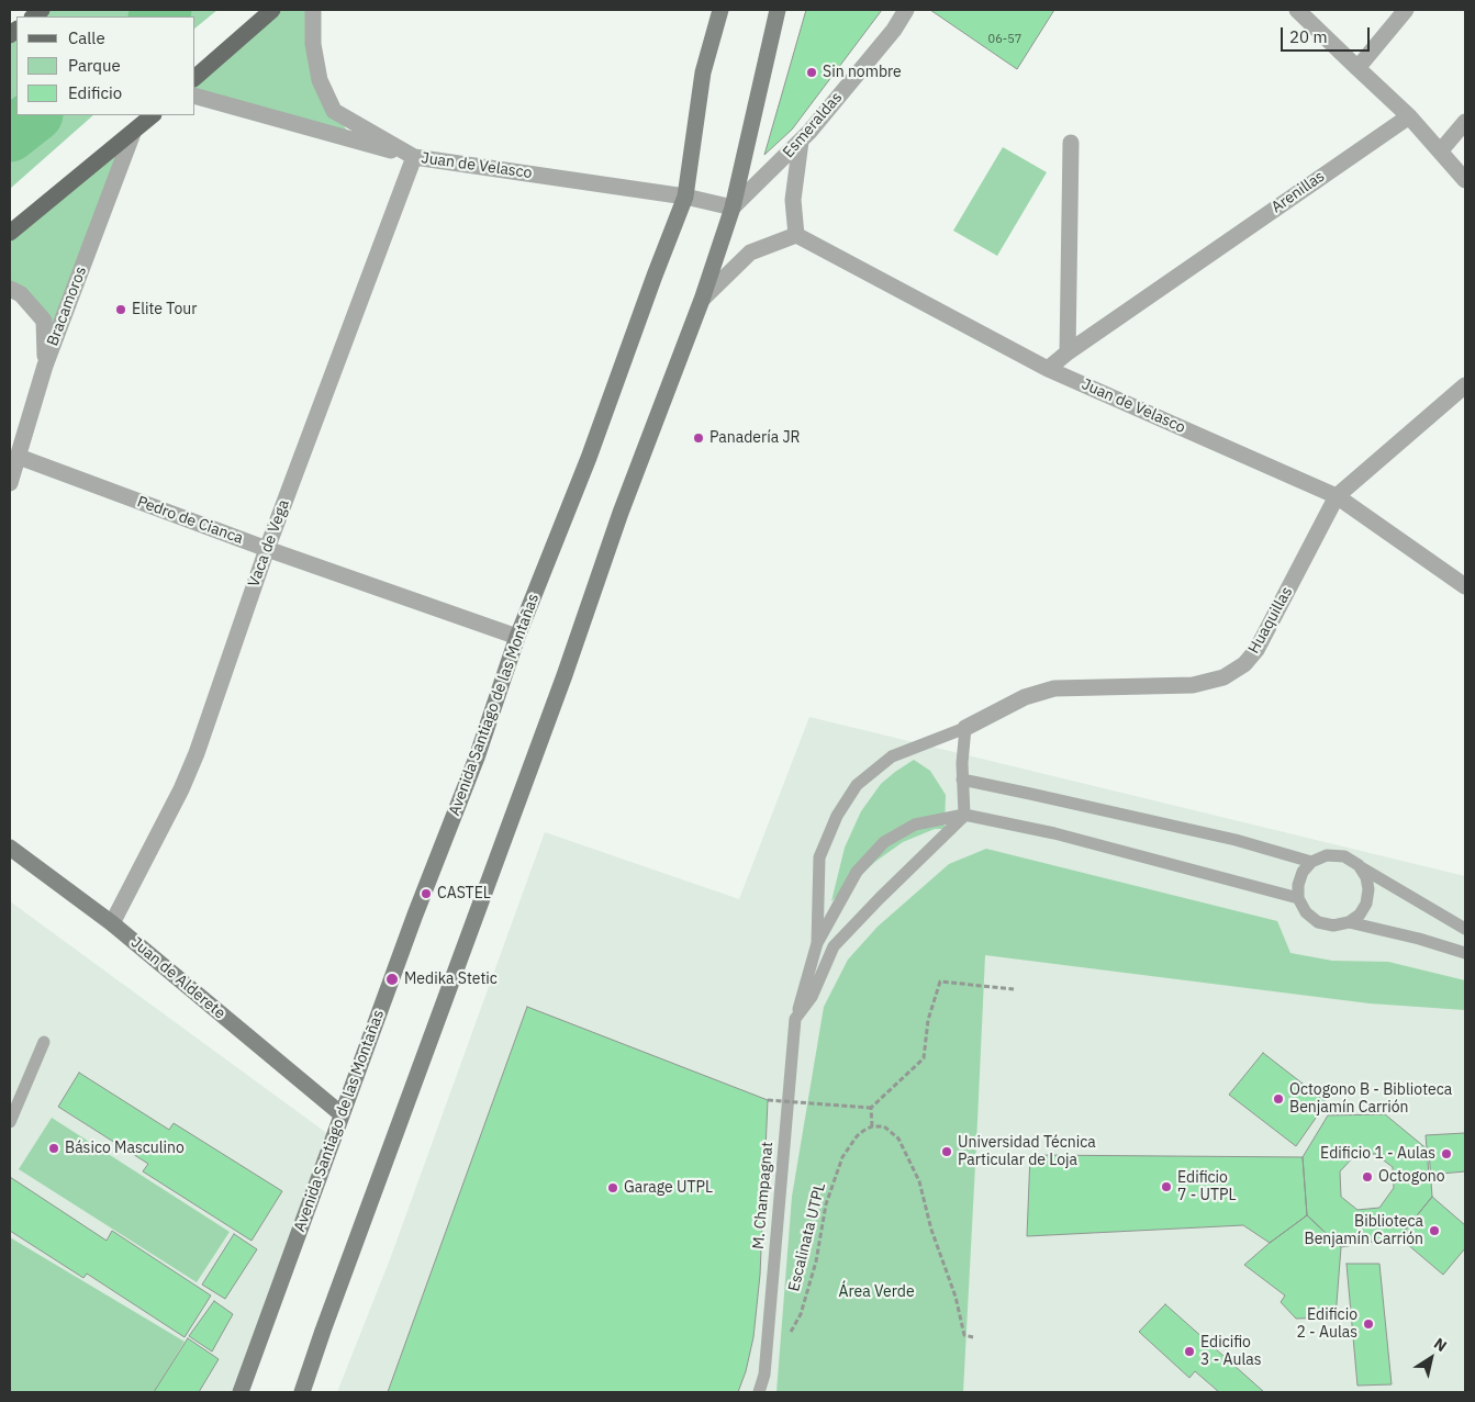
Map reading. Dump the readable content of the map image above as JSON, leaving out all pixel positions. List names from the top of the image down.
{
  "streets": {
    "main road": ["Avenida Santiago de las Montañas", "Juan de Alderete"],
    "street": [
      "Esmeraldas",
      "Juan de Velasco",
      "Arenillas",
      "Bracamoros",
      "Pedro de Cianca",
      "Vaca de Vega",
      "Huaquillas"
    ],
    "lane": ["M. Champagnat"],
    "path": ["Escalinata UTPL"]
  },
  "crossings": [
    ["Esmeraldas", "Juan de Velasco"],
    ["Juan de Velasco", "Arenillas"],
    ["Juan de Velasco", "Vaca de Vega"],
    ["Juan de Velasco", "Huaquillas"],
    ["Juan de Velasco", "Avenida Santiago de las Montañas"],
    ["Bracamoros", "Pedro de Cianca"],
    ["Pedro de Cianca", "Vaca de Vega"],
    ["Pedro de Cianca", "Avenida Santiago de las Montañas"],
    ["Vaca de Vega", "Juan de Alderete"],
    ["Huaquillas", "M. Champagnat"],
    ["Avenida Santiago de las Montañas", "Juan de Alderete"]
  ],
  "parks": ["Área Verde"],
  "places": [
    "Sin nombre",
    "Elite Tour",
    "Panadería JR",
    "CASTEL",
    "Medika Stetic",
    "Octogono B - Biblioteca Benjamín Carrión",
    "Básico Masculino",
    "Universidad Técnica Particular de Loja",
    "Edificio 1 - Aulas",
    "Octogono",
    "Edificio 7 - UTPL",
    "Garage UTPL",
    "Biblioteca Benjamín Carrión",
    "Edificio 2 - Aulas",
    "Edicifio 3 - Aulas"
  ],
  "house_numbers": ["06-57"],
  "legend": ["Calle", "Parque", "Edificio"],
  "scale_bar": "20 m",
  "north": "top right"
}
